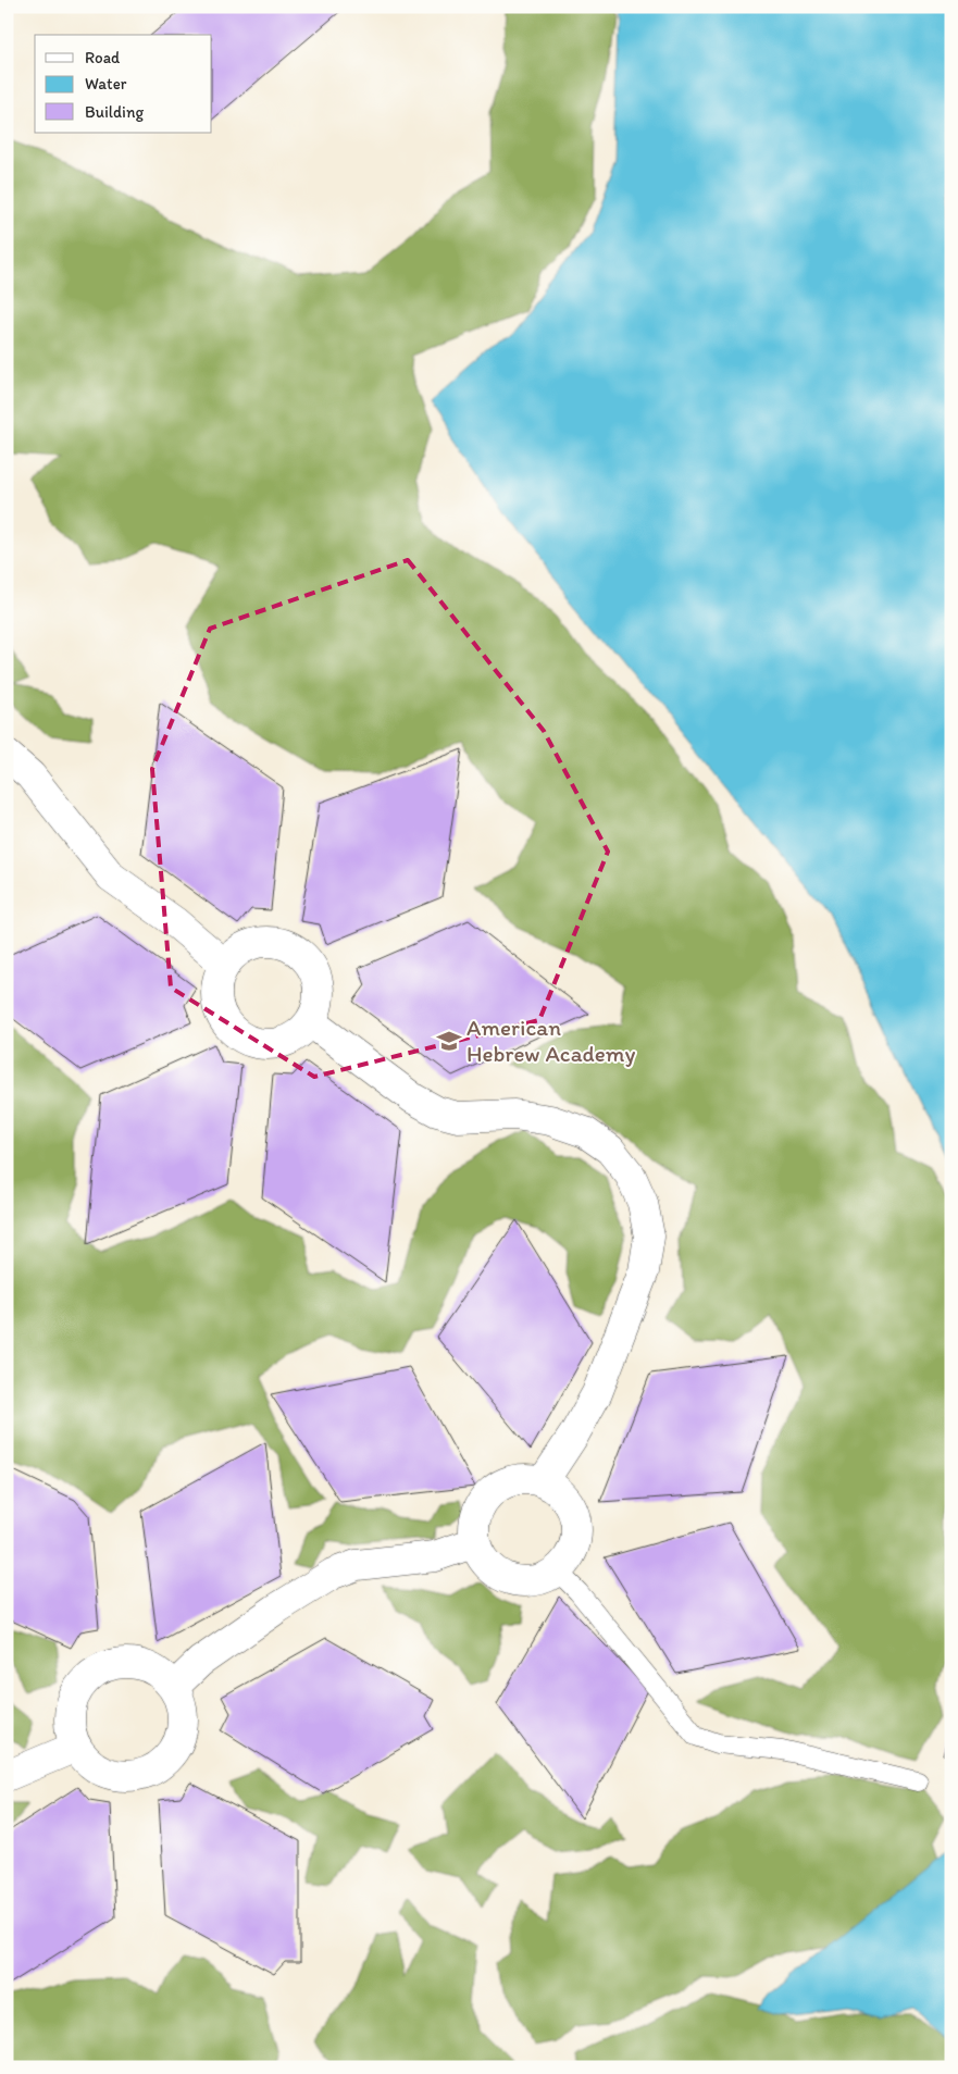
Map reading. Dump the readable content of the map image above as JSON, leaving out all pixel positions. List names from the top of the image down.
{
  "places": {
    "school or university": ["American Hebrew Academy"]
  },
  "legend": ["Road", "Water", "Building"]
}
